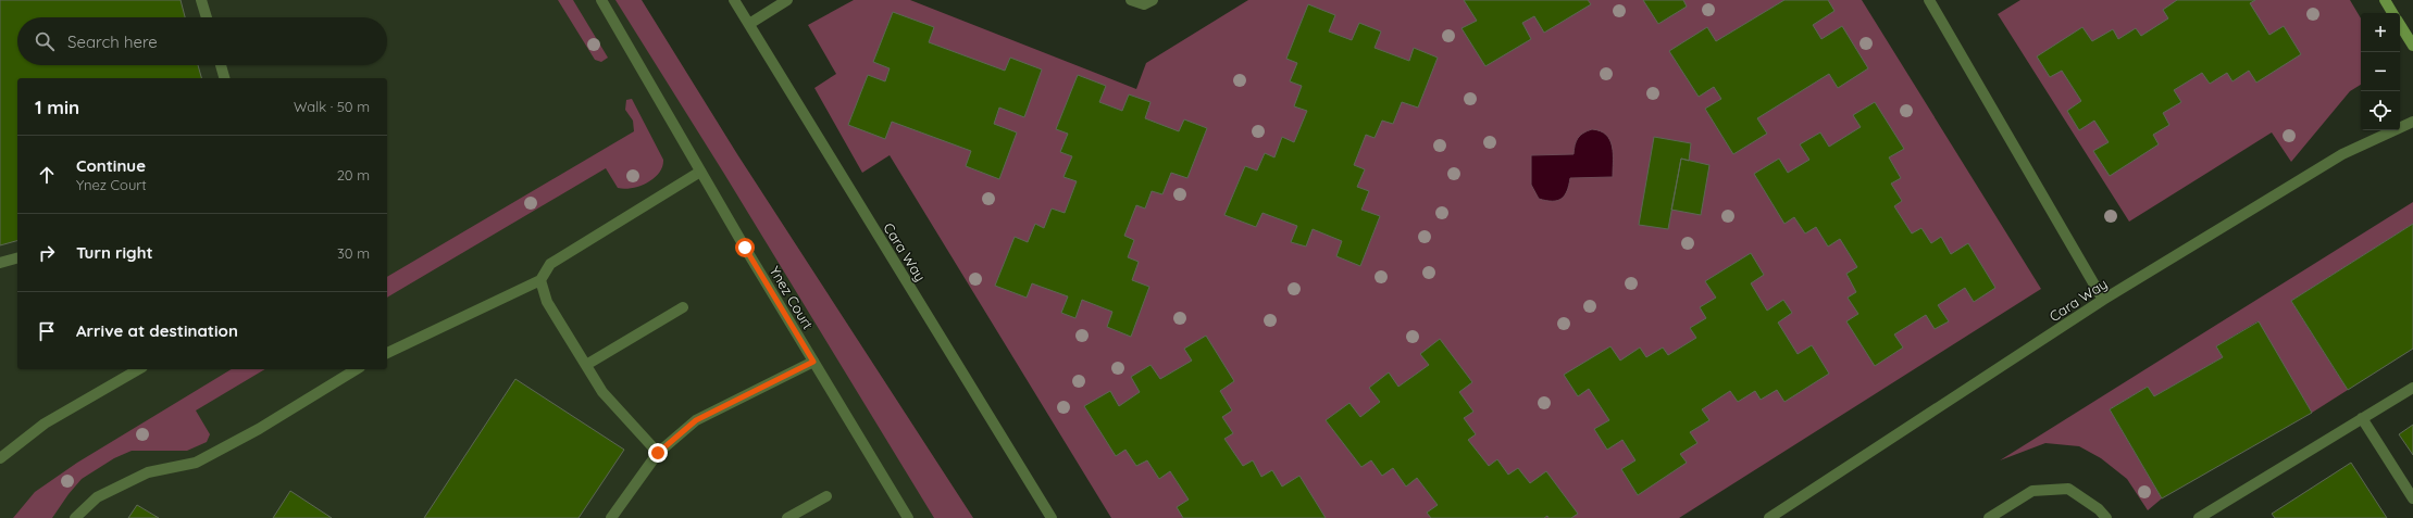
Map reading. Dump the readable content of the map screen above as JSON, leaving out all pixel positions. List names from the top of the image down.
{
  "streets": {
    "street": ["Cara Way", "Ynez Court"]
  },
  "page": {
    "map_buttons": ["+", "−"],
    "search": "Search here",
    "heading": ["1 min", "Walk · 50 m"],
    "list": [
      ["Continue", "Ynez Court", "20 m"],
      ["Turn right", "30 m"],
      "Arrive at destination"
    ]
  }
}
